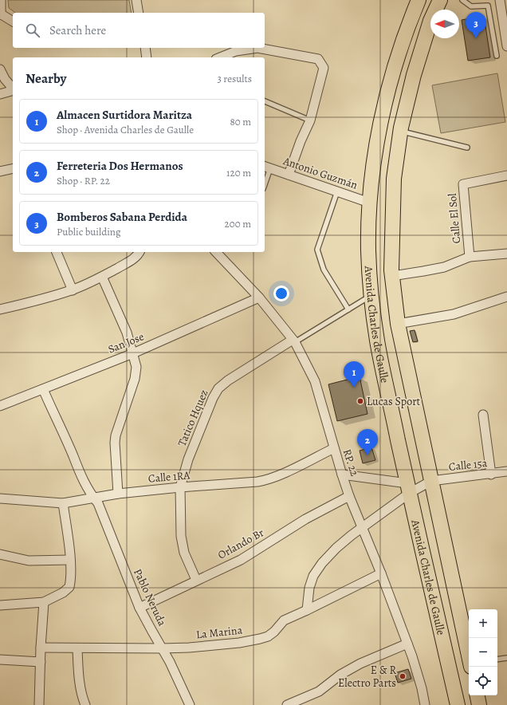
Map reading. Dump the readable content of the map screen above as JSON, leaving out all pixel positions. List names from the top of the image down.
{
  "streets": {
    "main road": ["Avenida Charles de Gaulle"],
    "street": [
      "Antonio Guzmán",
      "Calle El Sol",
      "San Jose",
      "Tatico Hquez",
      "RP. 22",
      "Calle 15a",
      "Calle 1RA",
      "Orlando Br",
      "Pablo Neruda",
      "La Marina"
    ]
  },
  "crossings": [
    ["Antonio Guzmán", "Avenida Charles de Gaulle"],
    ["Avenida Charles de Gaulle", "Calle 15a"],
    ["San Jose", "RP. 22"],
    ["San Jose", "Pablo Neruda"],
    ["Tatico Hquez", "RP. 22"],
    ["Tatico Hquez", "Calle 1RA"],
    ["Tatico Hquez", "Orlando Br"],
    ["RP. 22", "Calle 1RA"],
    ["RP. 22", "Orlando Br"],
    ["RP. 22", "La Marina"],
    ["Calle 1RA", "Pablo Neruda"],
    ["Orlando Br", "Pablo Neruda"],
    ["Pablo Neruda", "La Marina"]
  ],
  "places": ["Lucas Sport", "E & R Electro Parts"],
  "north": "left",
  "page": {
    "pins": ["3", "1", "2"],
    "search": "Search here",
    "heading": ["Nearby", "3 results"],
    "list": [
      {
        "mark": "1",
        "name": "Almacen Surtidora Maritza",
        "note": "Shop · Avenida Charles de Gaulle",
        "value": "80 m"
      },
      {
        "mark": "2",
        "name": "Ferreteria Dos Hermanos",
        "note": "Shop · RP. 22",
        "value": "120 m"
      },
      {
        "mark": "3",
        "name": "Bomberos Sabana Perdida",
        "note": "Public building",
        "value": "200 m"
      }
    ],
    "map_buttons": ["+", "−"]
  }
}
